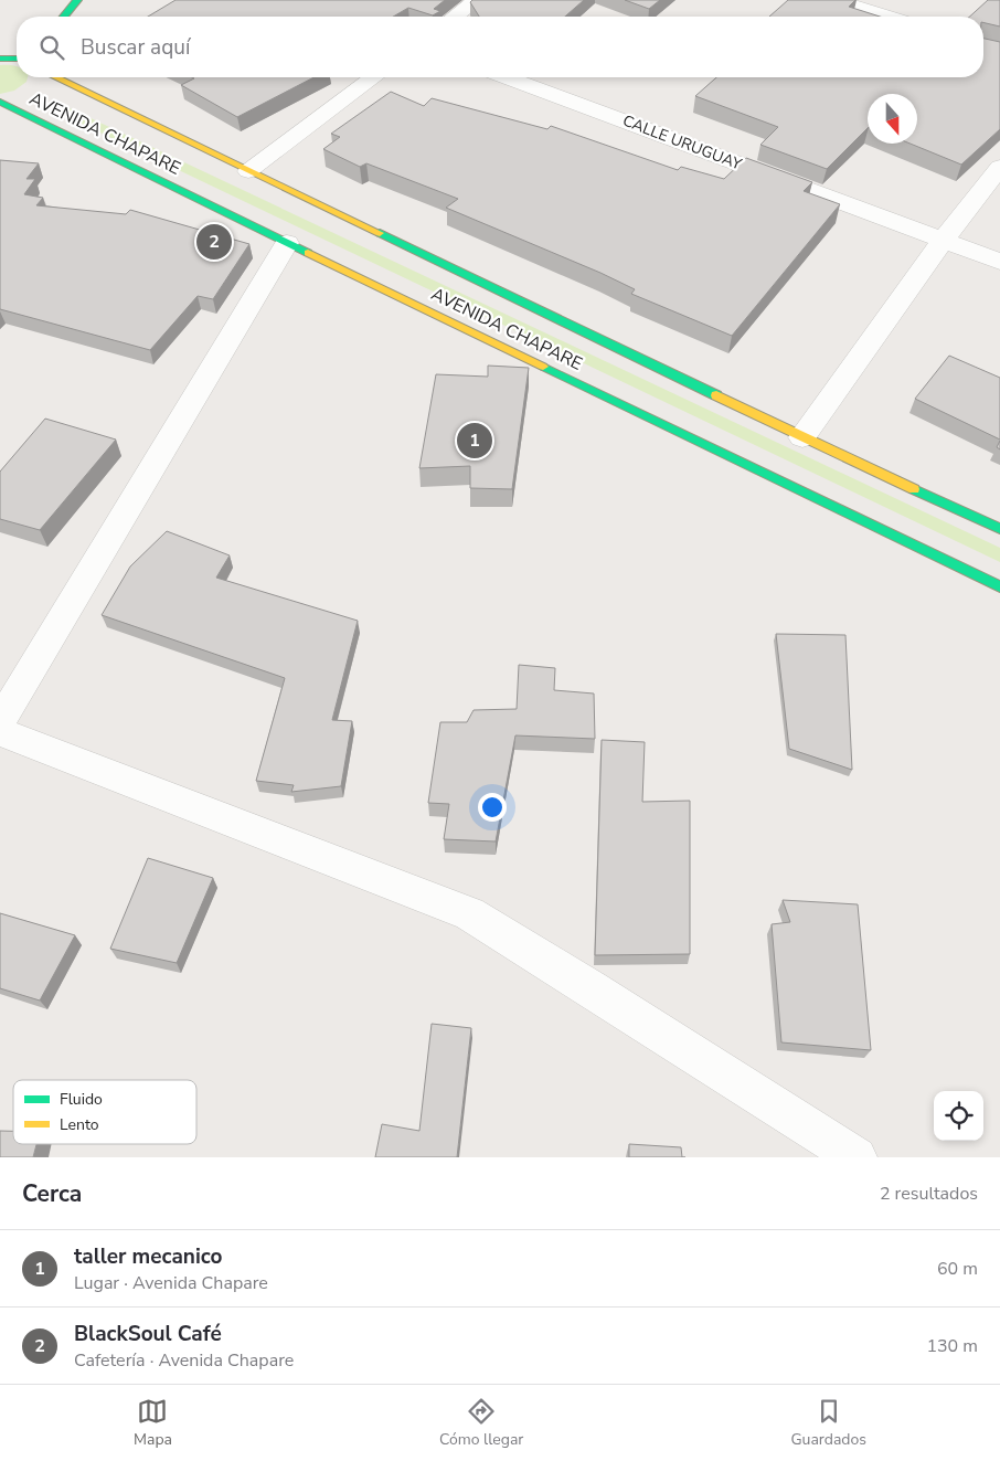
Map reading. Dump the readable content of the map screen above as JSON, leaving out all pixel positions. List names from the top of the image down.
{
  "streets": {
    "main road": ["AVENIDA CHAPARE"],
    "street": ["CALLE URUGUAY"]
  },
  "legend": ["Fluido", "Lento"],
  "north": "bottom",
  "page": {
    "search": "Buscar aquí",
    "pins": ["2", "1"],
    "heading": ["Cerca", "2 resultados"],
    "list": [
      {
        "mark": "1",
        "name": "taller mecanico",
        "note": "Lugar · Avenida Chapare",
        "value": "60 m"
      },
      {
        "mark": "2",
        "name": "BlackSoul Café",
        "note": "Cafetería · Avenida Chapare",
        "value": "130 m"
      }
    ],
    "nav": ["Mapa", "Cómo llegar", "Guardados"]
  }
}
